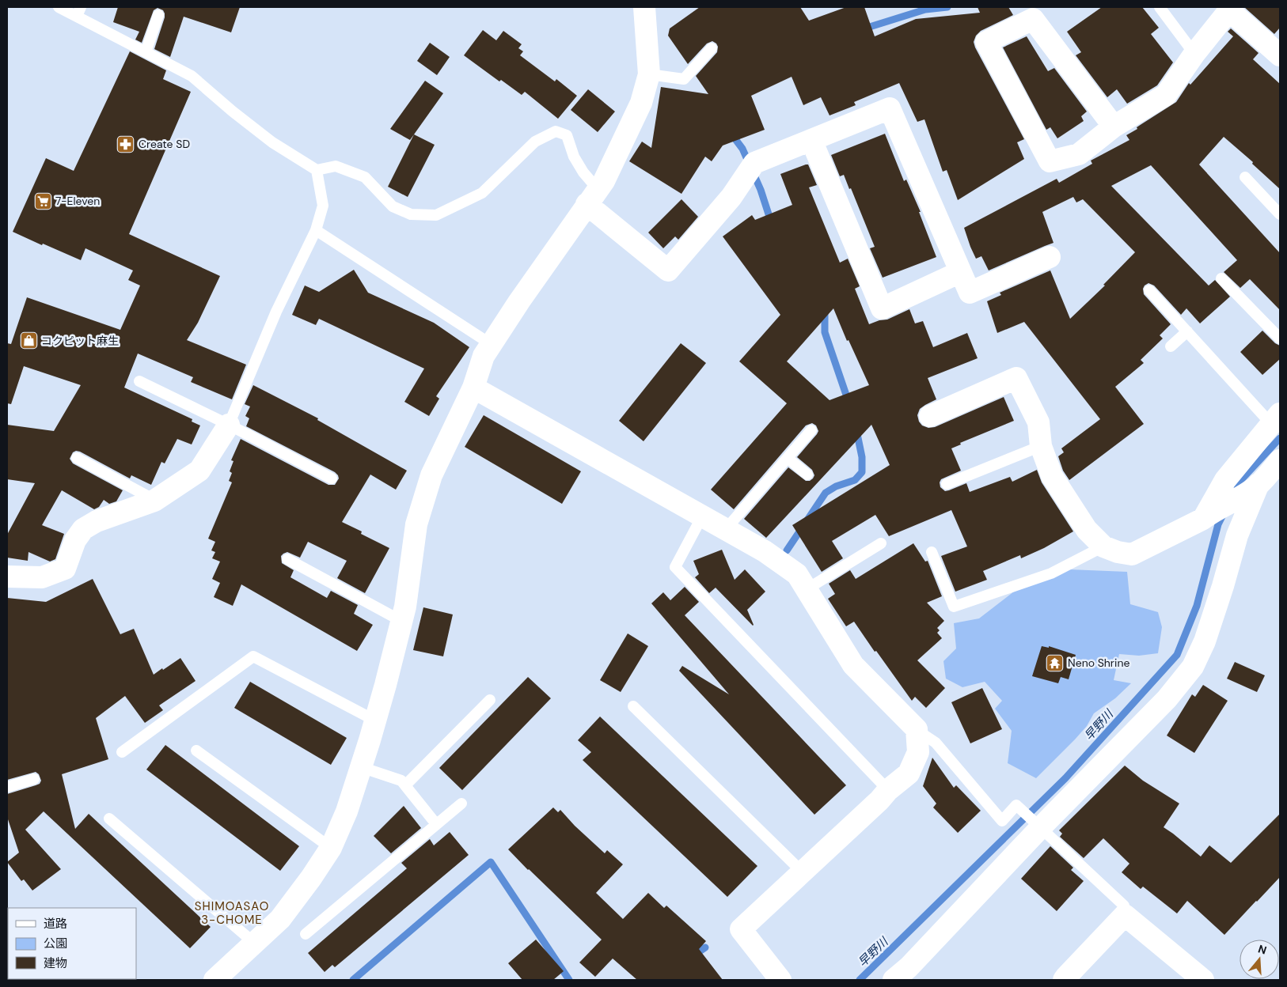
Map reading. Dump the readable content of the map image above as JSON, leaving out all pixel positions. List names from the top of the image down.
{
  "districts": ["SHIMOASAO 3-CHOME"],
  "water": ["早野川"],
  "places": {
    "pharmacy": ["Create SD"],
    "supermarket": ["7-Eleven"],
    "shop": ["コクピット麻生"],
    "temple": ["Neno Shrine"]
  },
  "legend": ["道路", "公園", "建物"],
  "north": "top"
}
